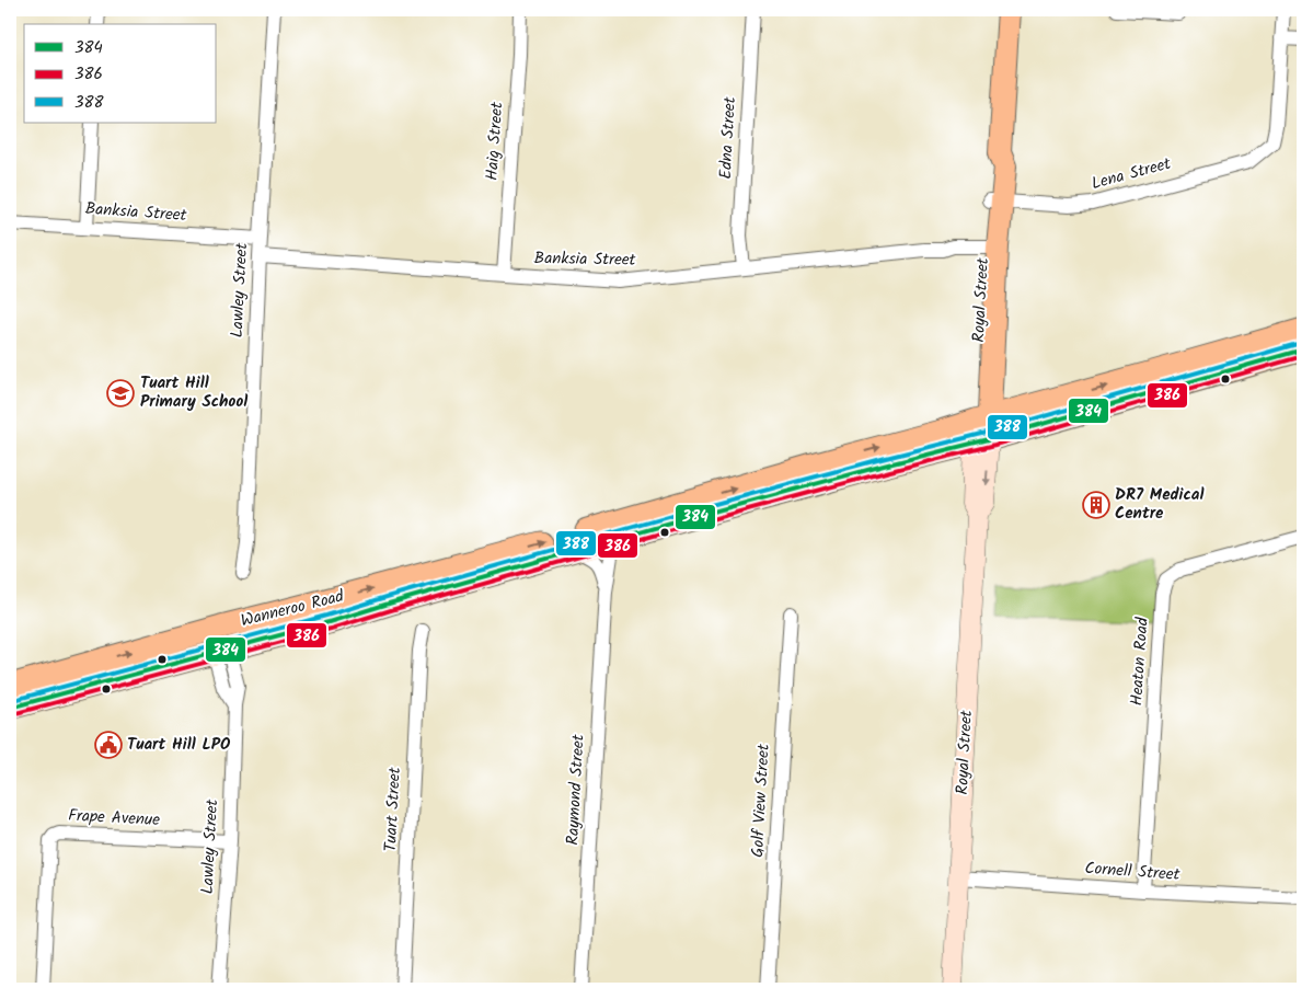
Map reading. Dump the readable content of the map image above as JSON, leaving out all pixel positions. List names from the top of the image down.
{
  "streets": {
    "highway": ["Wanneroo Road"],
    "main road": ["Royal Street"],
    "street": [
      "Edna Street",
      "Haig Street",
      "Lena Street",
      "Banksia Street",
      "Lawley Street",
      "Heaton Road",
      "Raymond Street",
      "Golf View Street",
      "Tuart Street",
      "Frape Avenue",
      "Cornell Street"
    ]
  },
  "crossings": [
    ["Edna Street", "Banksia Street"],
    ["Haig Street", "Banksia Street"],
    ["Lena Street", "Royal Street"],
    ["Banksia Street", "Lawley Street"],
    ["Banksia Street", "Royal Street"],
    ["Lawley Street", "Wanneroo Road"],
    ["Lawley Street", "Frape Avenue"],
    ["Royal Street", "Wanneroo Road"],
    ["Royal Street", "Cornell Street"],
    ["Wanneroo Road", "Raymond Street"],
    ["Heaton Road", "Cornell Street"]
  ],
  "places": {
    "school or university": ["Tuart Hill Primary School"],
    "building": ["DR7 Medical Centre"],
    "public building": ["Tuart Hill LPO"]
  },
  "lines": ["transit line 388", "transit line 384", "transit line 386"],
  "legend": ["384", "386", "388"]
}
